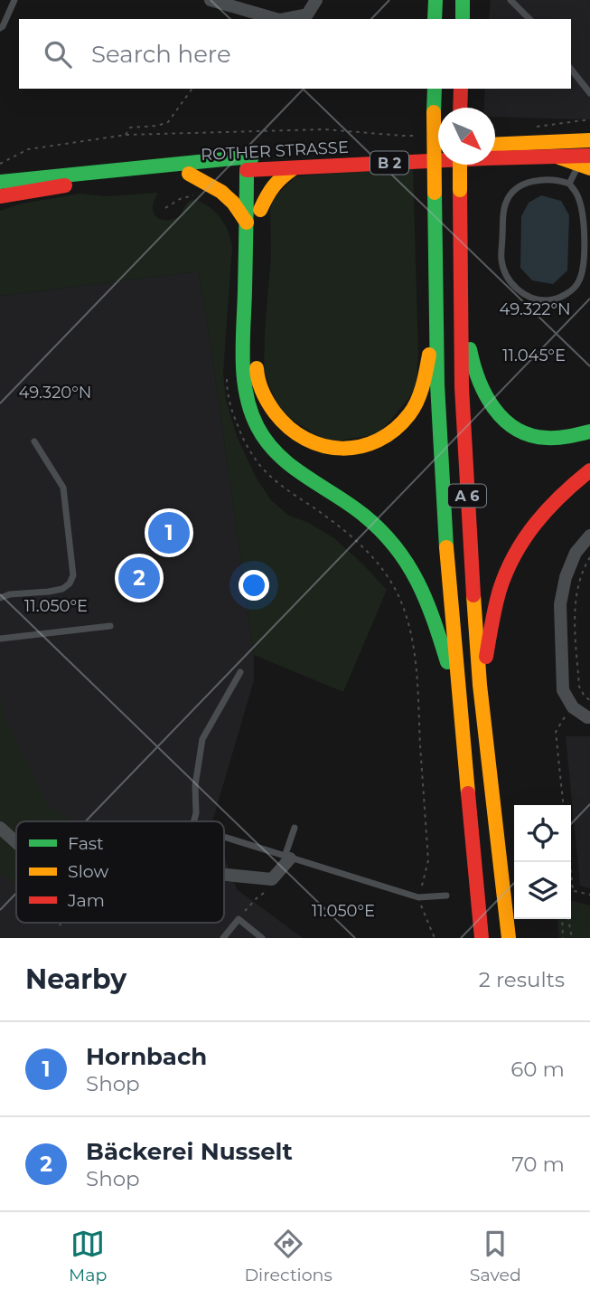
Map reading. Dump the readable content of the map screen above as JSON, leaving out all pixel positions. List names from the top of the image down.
{
  "streets": {
    "main road": ["ROTHER STRASSE", "B 2", "A 6"]
  },
  "legend": ["Fast", "Slow", "Jam"],
  "north": "bottom right",
  "page": {
    "search": "Search here",
    "pins": ["1", "2"],
    "heading": ["Nearby", "2 results"],
    "list": [
      {
        "mark": "1",
        "name": "Hornbach",
        "note": "Shop",
        "value": "60 m"
      },
      {
        "mark": "2",
        "name": "Bäckerei Nusselt",
        "note": "Shop",
        "value": "70 m"
      }
    ],
    "nav": ["Map", "Directions", "Saved"]
  },
  "coordinates": [
    "49.322°N",
    "11.045°E",
    "49.320°N",
    "11.050°E"
  ]
}
